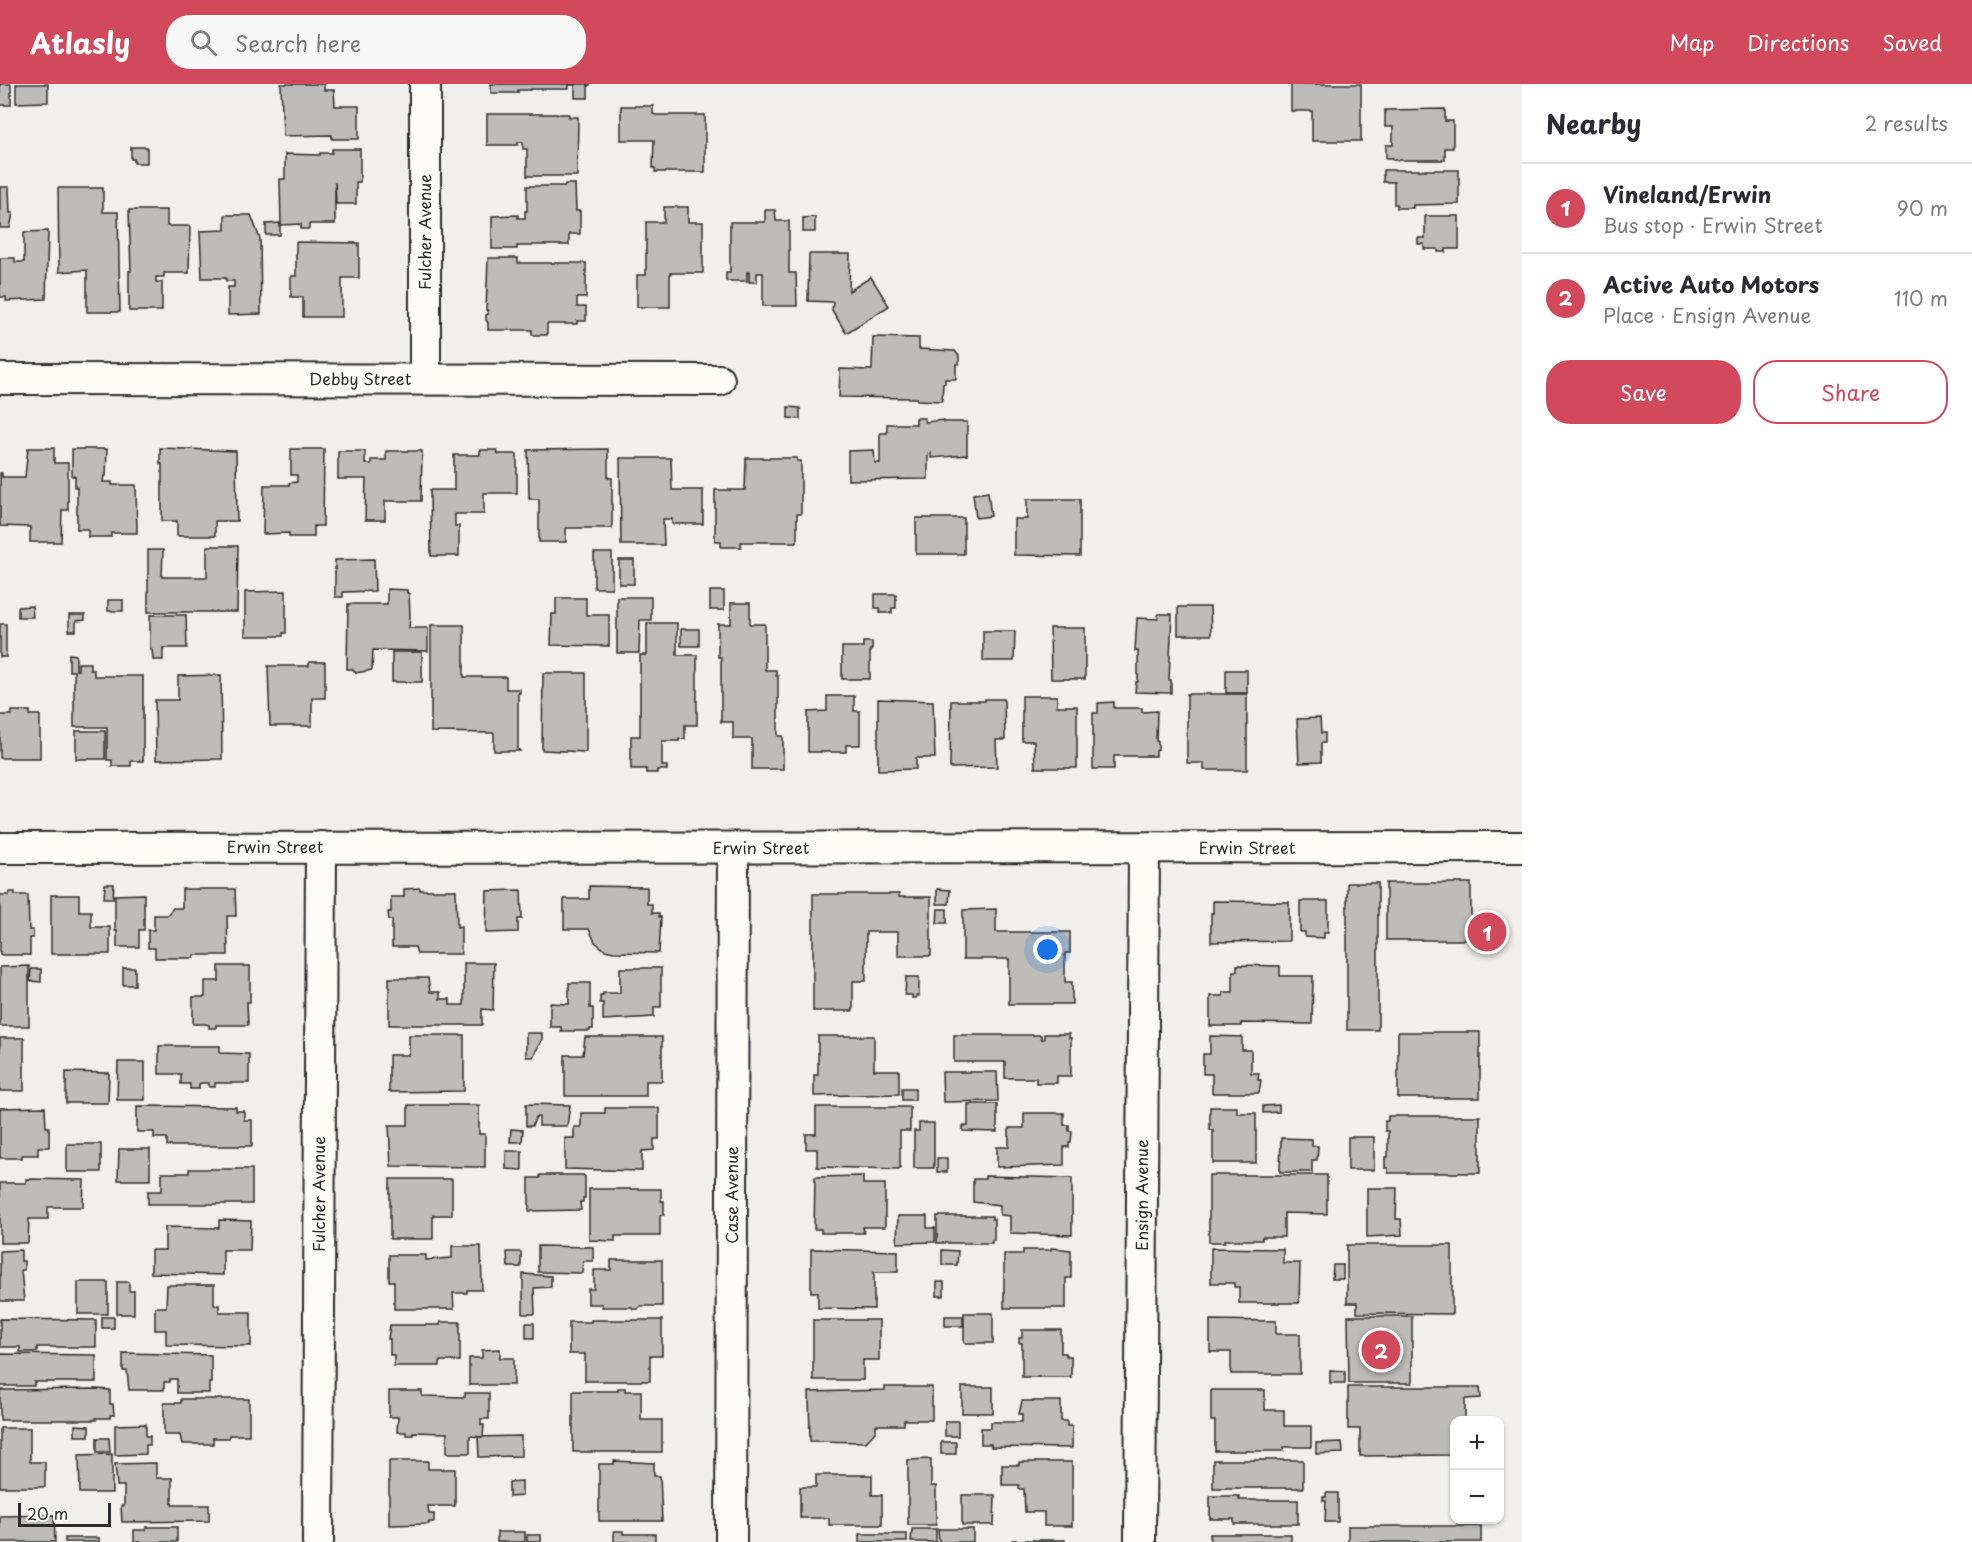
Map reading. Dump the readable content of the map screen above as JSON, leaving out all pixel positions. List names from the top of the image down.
{
  "streets": {
    "street": [
      "Fulcher Avenue",
      "Debby Street",
      "Erwin Street",
      "Case Avenue",
      "Ensign Avenue"
    ]
  },
  "crossings": [
    ["Fulcher Avenue", "Debby Street"],
    ["Fulcher Avenue", "Erwin Street"],
    ["Erwin Street", "Case Avenue"],
    ["Erwin Street", "Ensign Avenue"]
  ],
  "scale_bar": "20 m",
  "page": {
    "header": "Atlasly",
    "search": "Search here",
    "nav": ["Map", "Directions", "Saved"],
    "heading": ["Nearby", "2 results"],
    "list": [
      {
        "mark": "1",
        "name": "Vineland/Erwin",
        "note": "Bus stop · Erwin Street",
        "value": "90 m"
      },
      {
        "mark": "2",
        "name": "Active Auto Motors",
        "note": "Place · Ensign Avenue",
        "value": "110 m"
      }
    ],
    "buttons": ["Save", "Share"],
    "pins": ["1", "2"],
    "map_buttons": ["+", "−"],
    "scale": "20 m"
  }
}
